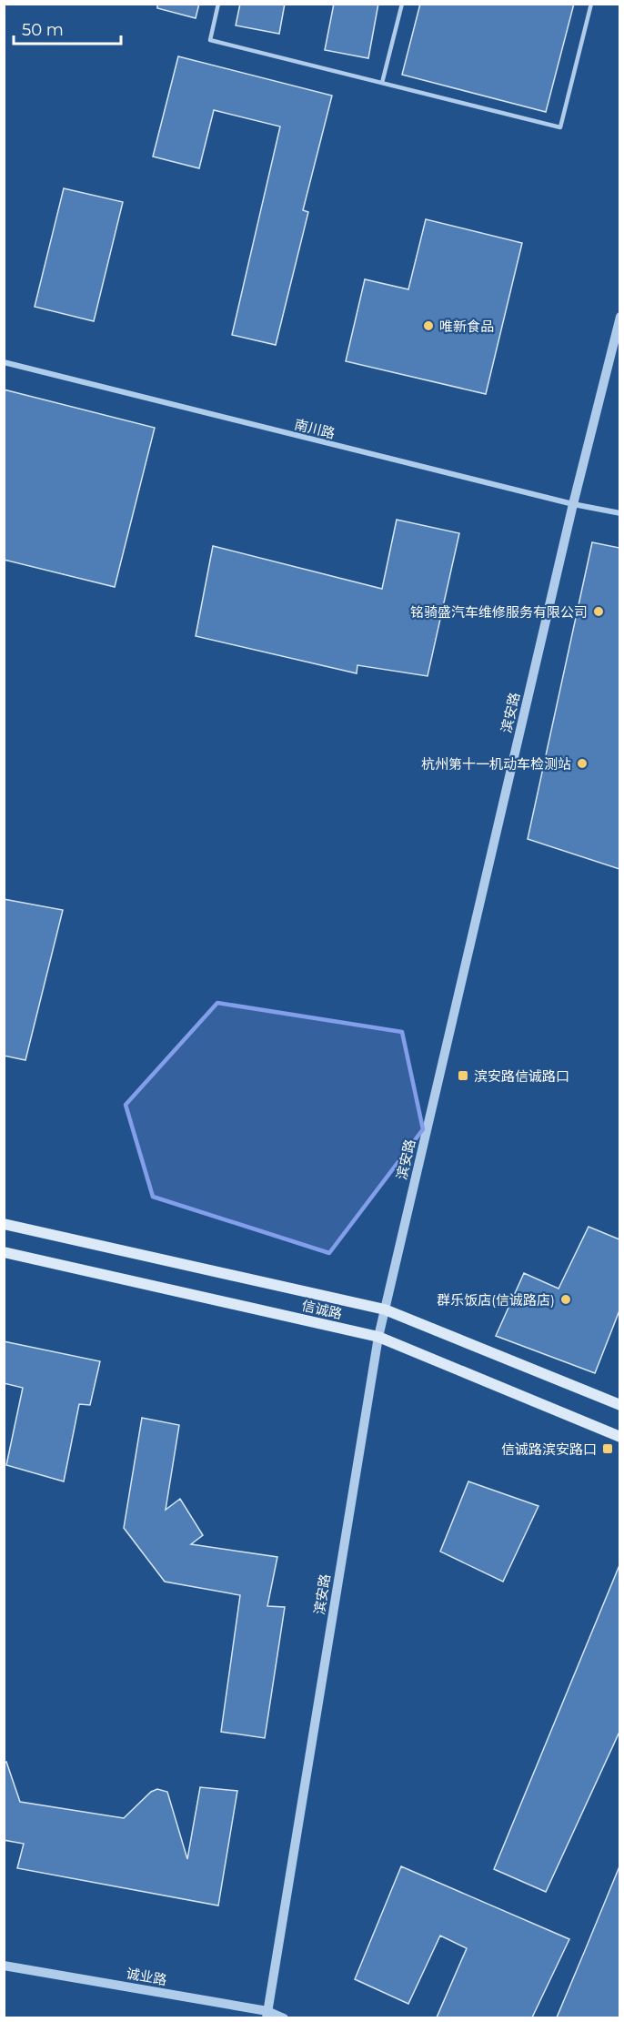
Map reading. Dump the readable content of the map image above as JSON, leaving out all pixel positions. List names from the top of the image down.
{
  "streets": {
    "main road": ["信诚路"],
    "street": ["南川路", "滨安路", "诚业路"]
  },
  "crossings": [
    ["南川路", "滨安路"],
    ["滨安路", "信诚路"],
    ["滨安路", "诚业路"]
  ],
  "places": {
    "other": [
      "唯新食品",
      "铭骑盛汽车维修服务有限公司",
      "杭州第十一机动车检测站",
      "群乐饭店(信诚路店)"
    ],
    "transit": ["滨安路信诚路口", "信诚路滨安路口"]
  },
  "scale_bar": "50 m"
}
